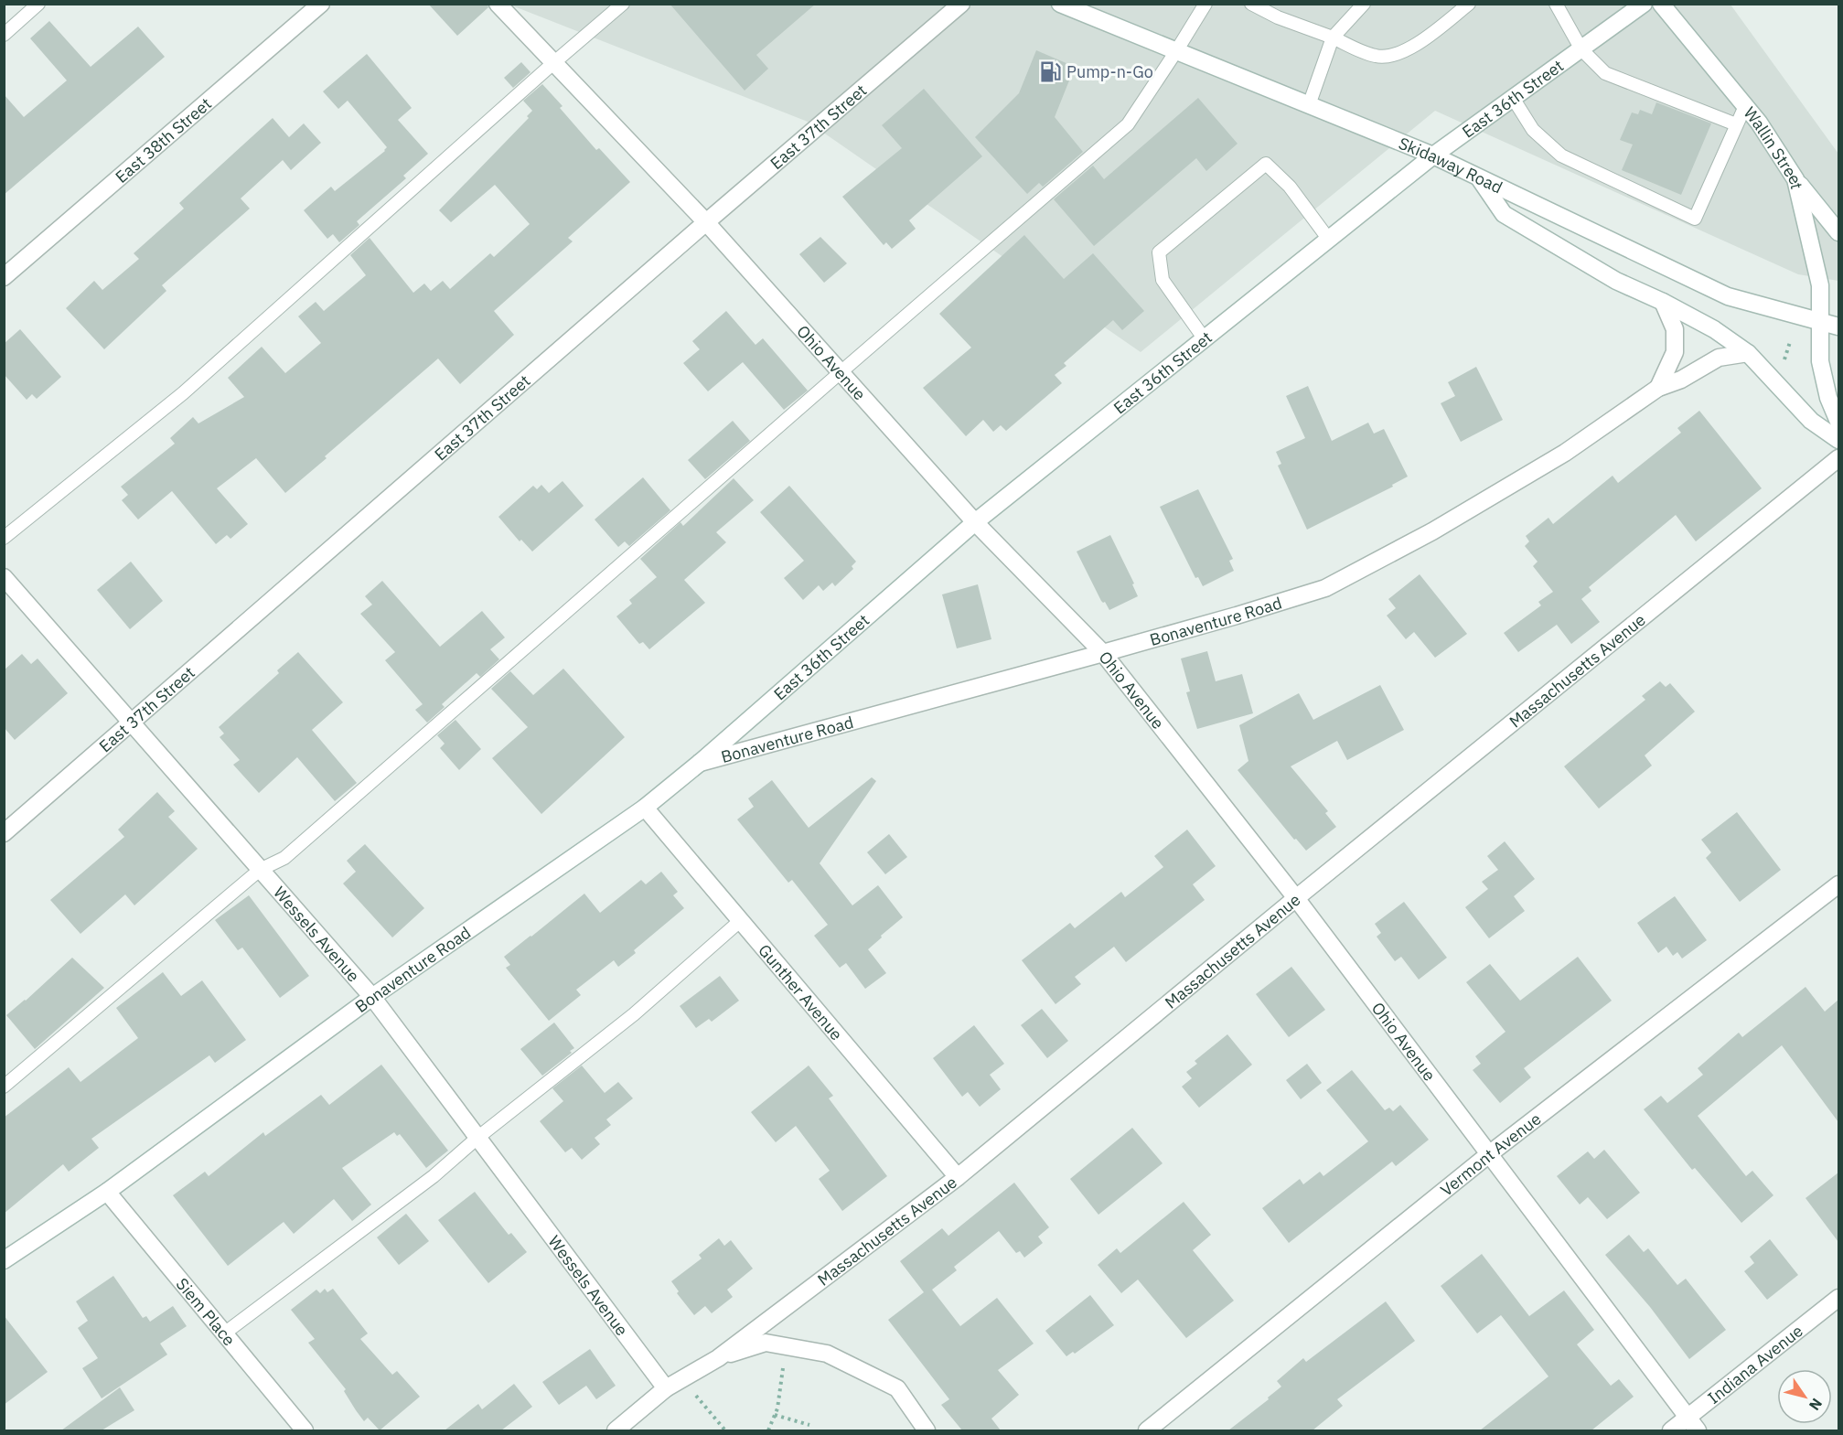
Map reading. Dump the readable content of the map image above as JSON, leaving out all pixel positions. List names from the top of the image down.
{
  "streets": {
    "street": [
      "East 36th Street",
      "East 37th Street",
      "East 38th Street",
      "Wallin Street",
      "Skidaway Road",
      "Ohio Avenue",
      "Bonaventure Road",
      "Massachusetts Avenue",
      "Wessels Avenue",
      "Gunther Avenue",
      "Vermont Avenue",
      "Siem Place",
      "Indiana Avenue"
    ]
  },
  "crossings": [
    ["East 36th Street", "Skidaway Road"],
    ["East 36th Street", "Ohio Avenue"],
    ["East 36th Street", "Bonaventure Road"],
    ["East 37th Street", "Ohio Avenue"],
    ["East 37th Street", "Wessels Avenue"],
    ["Wallin Street", "Skidaway Road"],
    ["Ohio Avenue", "Bonaventure Road"],
    ["Ohio Avenue", "Massachusetts Avenue"],
    ["Ohio Avenue", "Vermont Avenue"],
    ["Ohio Avenue", "Indiana Avenue"],
    ["Bonaventure Road", "Wessels Avenue"],
    ["Bonaventure Road", "Gunther Avenue"],
    ["Bonaventure Road", "Siem Place"],
    ["Massachusetts Avenue", "Wessels Avenue"],
    ["Massachusetts Avenue", "Gunther Avenue"]
  ],
  "places": {
    "fuel station": ["Pump-n-Go"]
  },
  "north": "bottom right"
}
